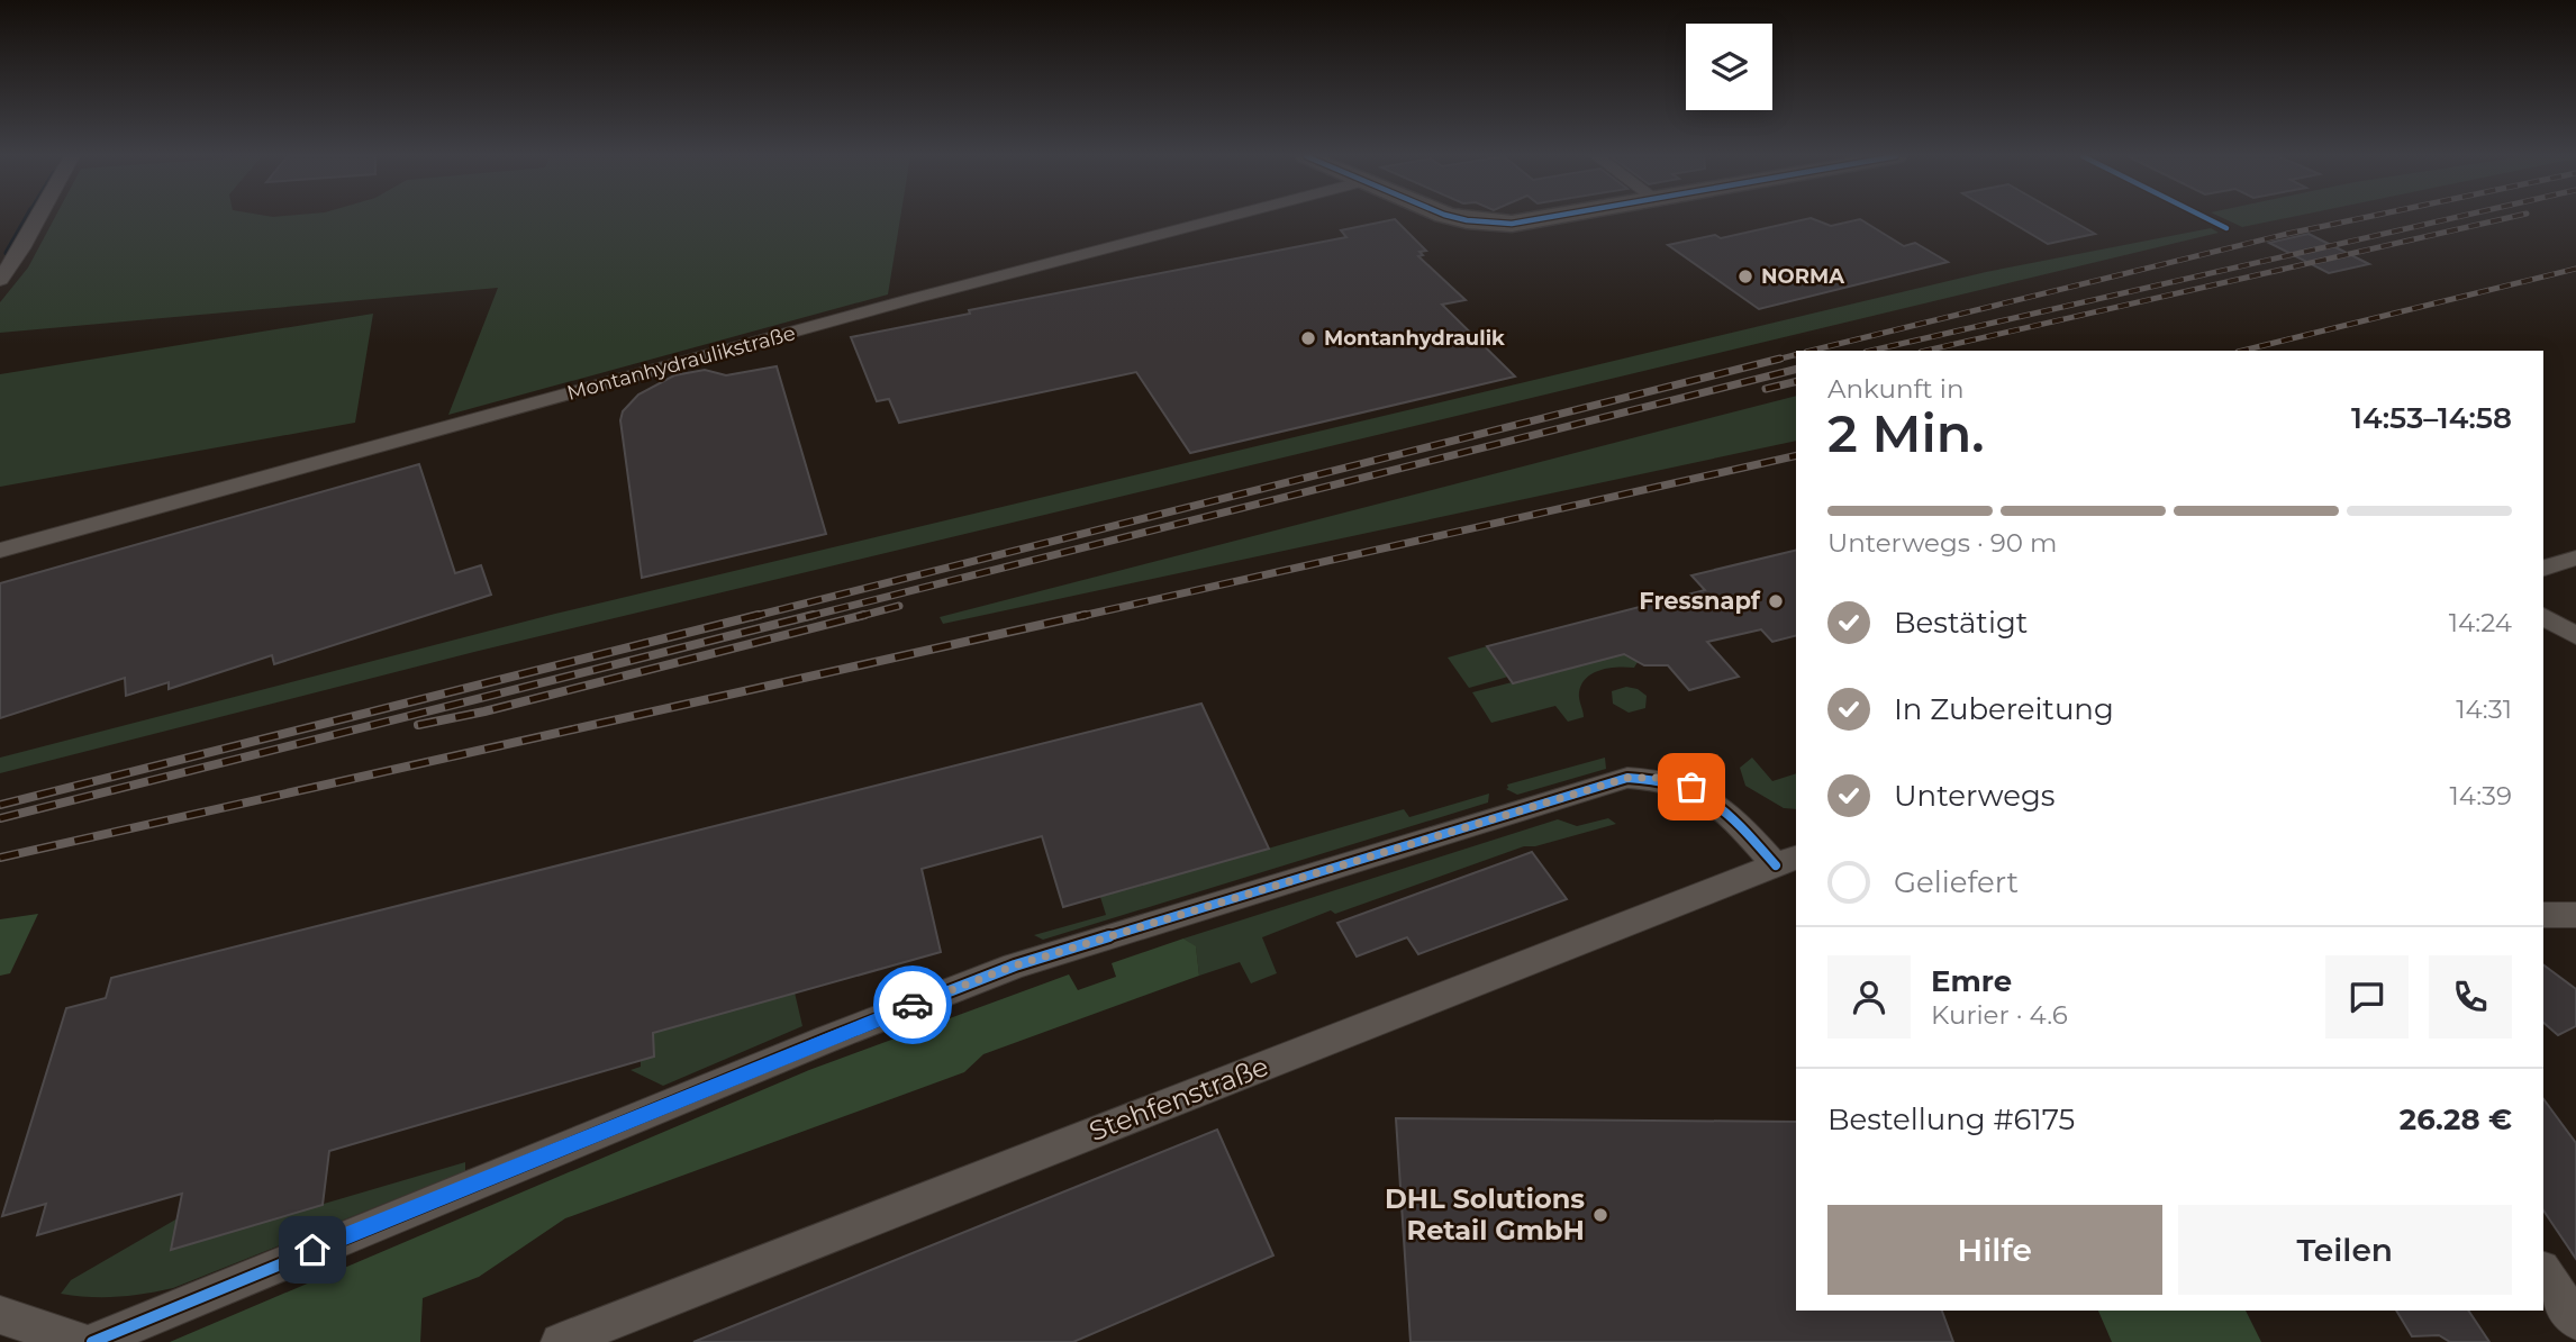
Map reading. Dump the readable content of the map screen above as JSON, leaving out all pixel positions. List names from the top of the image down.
{
  "streets": {
    "street": ["Montanhydraulikstraße", "Stehfenstraße"]
  },
  "places": [
    "NORMA",
    "Montanhydraulik",
    "Fressnapf",
    "DHL Solutions Retail GmbH"
  ],
  "page": {
    "heading": ["2 Min.", "Ankunft in", "14:53–14:58"],
    "panel": [
      "Emre",
      "Kurier · 4.6",
      "Bestellung #6175",
      "26.28 €"
    ],
    "bar": "Unterwegs · 90 m",
    "list": [
      ["Bestätigt", "14:24"],
      ["In Zubereitung", "14:31"],
      ["Unterwegs", "14:39"],
      "Geliefert"
    ],
    "buttons": ["Hilfe", "Teilen"]
  }
}
